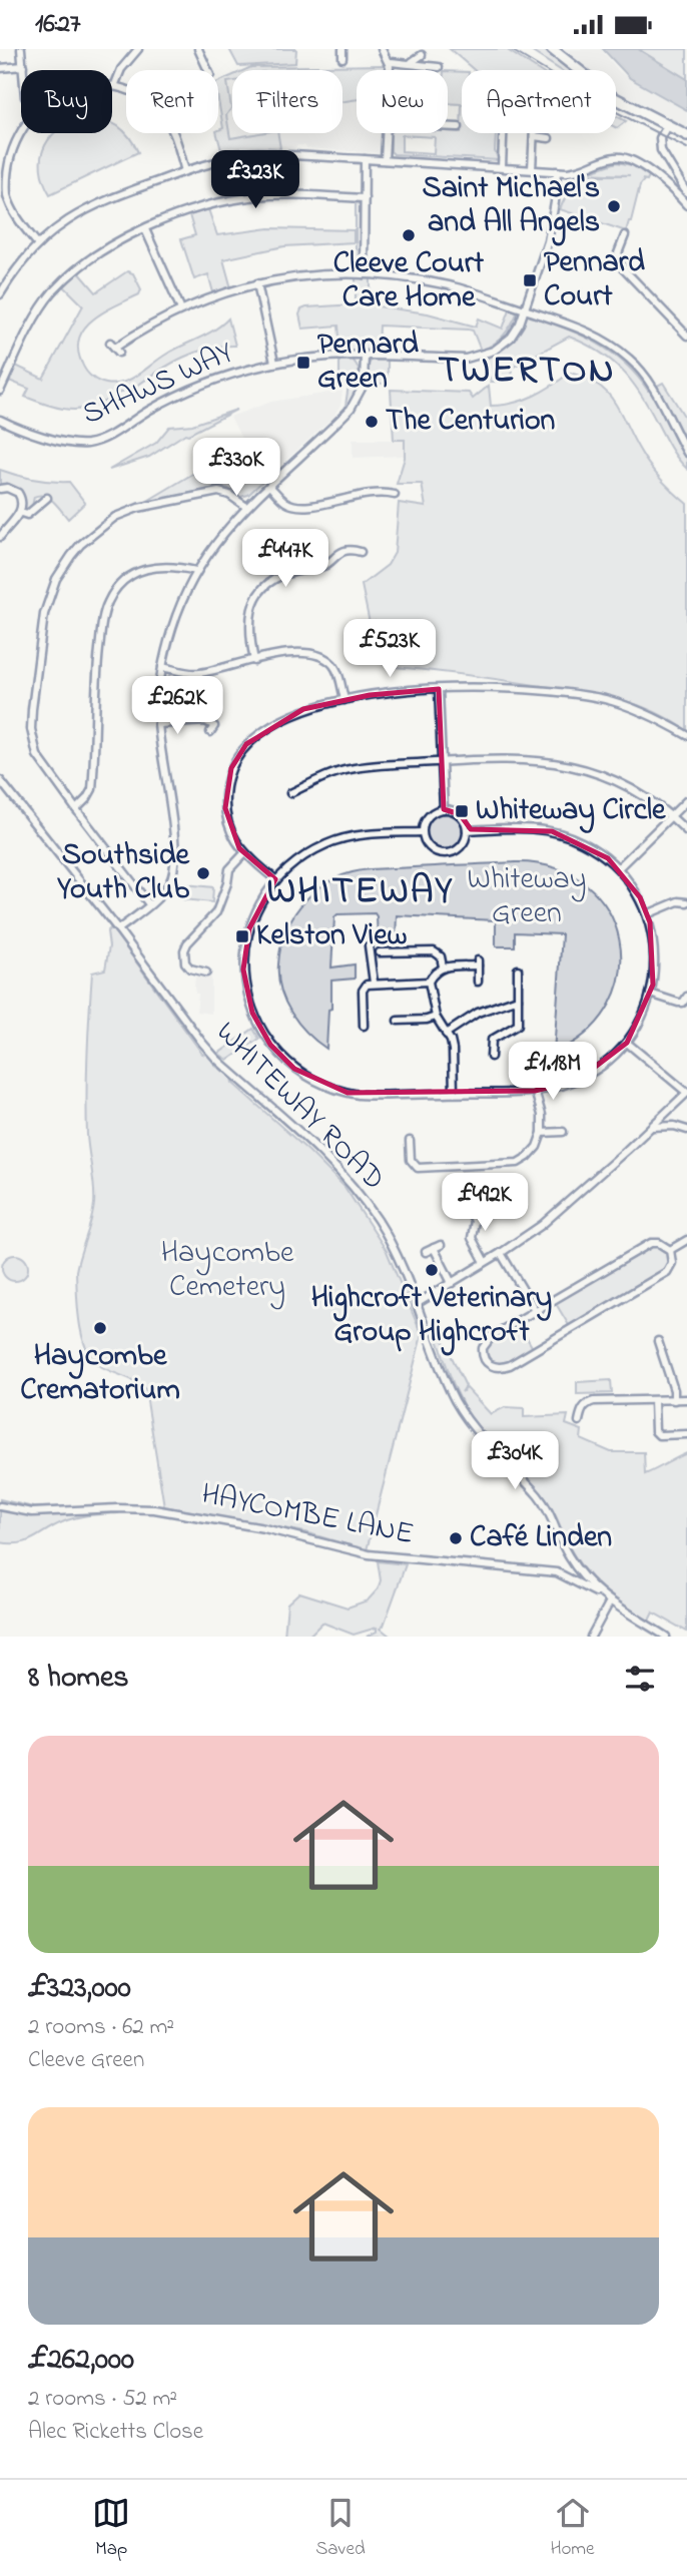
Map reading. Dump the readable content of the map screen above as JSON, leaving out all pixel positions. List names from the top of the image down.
{
  "streets": {
    "street": ["SHAWS WAY", "WHITEWAY ROAD", "HAYCOMBE LANE"]
  },
  "crossings": [
    ["WHITEWAY ROAD", "HAYCOMBE LANE"]
  ],
  "districts": ["TWERTON", "WHITEWAY"],
  "parks": ["Whiteway Green", "Haycombe Cemetery"],
  "places": {
    "other": [
      "Saint Michael's and All Angels",
      "Cleeve Court Care Home",
      "The Centurion",
      "Southside Youth Club",
      "Highcroft Veterinary Group Highcroft",
      "Haycombe Crematorium",
      "Café Linden"
    ],
    "transit": [
      "Pennard Court",
      "Pennard Green",
      "Whiteway Circle",
      "Kelston View"
    ]
  },
  "page": {
    "status": "16:27",
    "chip": [
      "Buy",
      "Rent",
      "Filters",
      "New",
      "Apartment"
    ],
    "price": [
      "£323K",
      "£330K",
      "£447K",
      "£523K",
      "£262K",
      "£1.18M",
      "£492K",
      "£304K"
    ],
    "heading": "8 homes",
    "list": [
      {
        "name": "£323,000",
        "note": "2 rooms · 62 m² · Cleeve Green"
      },
      {
        "name": "£262,000",
        "note": "2 rooms · 52 m² · Alec Ricketts Close"
      }
    ],
    "tabs": ["Map", "Saved", "Home"]
  }
}
